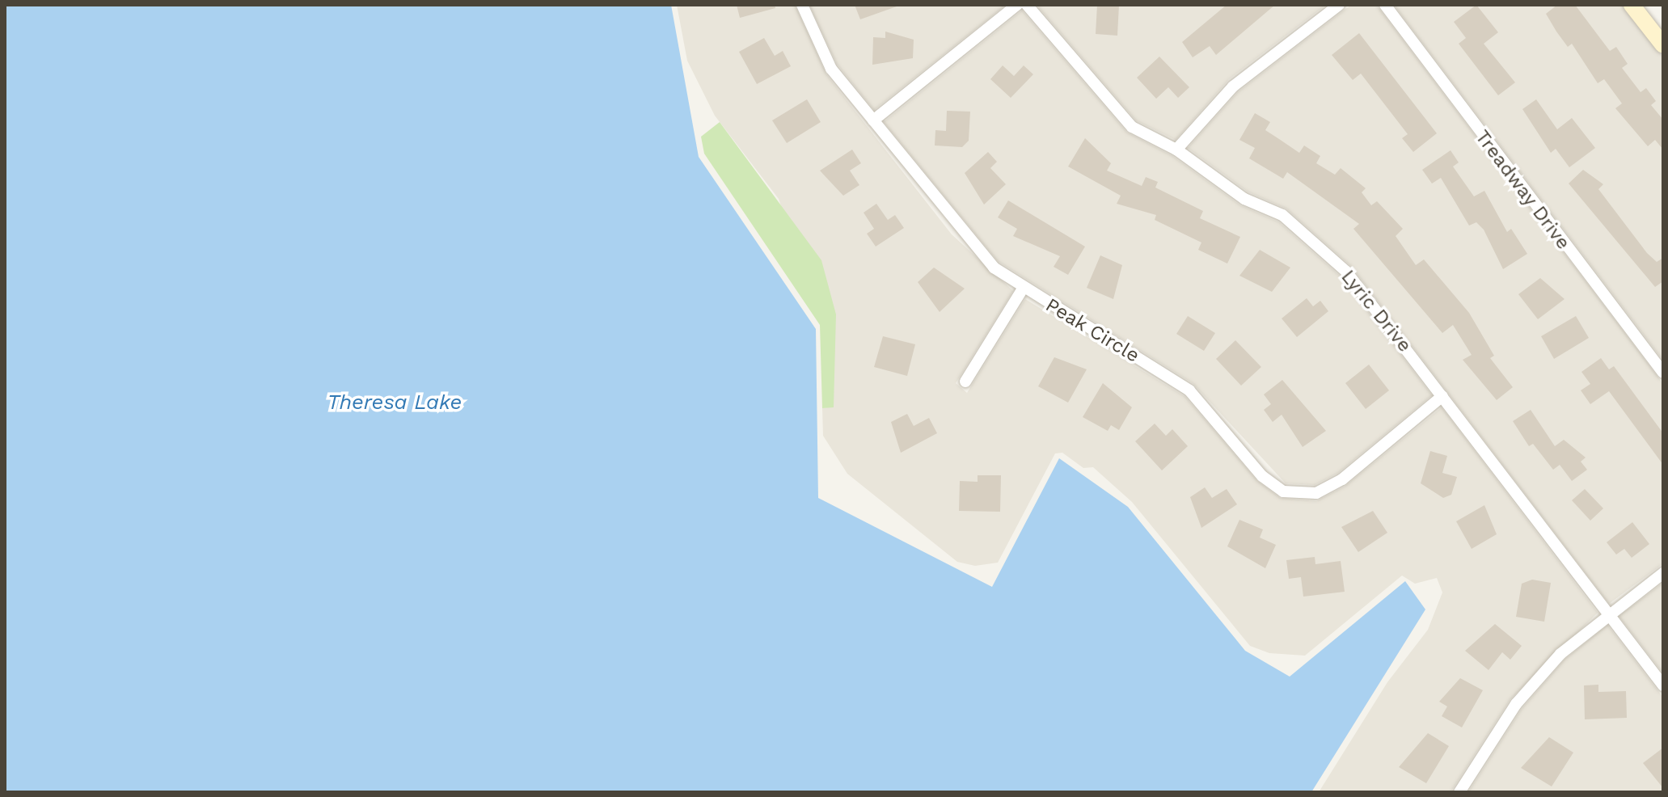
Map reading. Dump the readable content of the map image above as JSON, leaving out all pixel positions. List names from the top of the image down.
{
  "streets": {
    "street": ["Treadway Drive", "Lyric Drive", "Peak Circle"]
  },
  "crossings": [
    ["Lyric Drive", "Peak Circle"]
  ],
  "water": ["Theresa Lake"]
}
